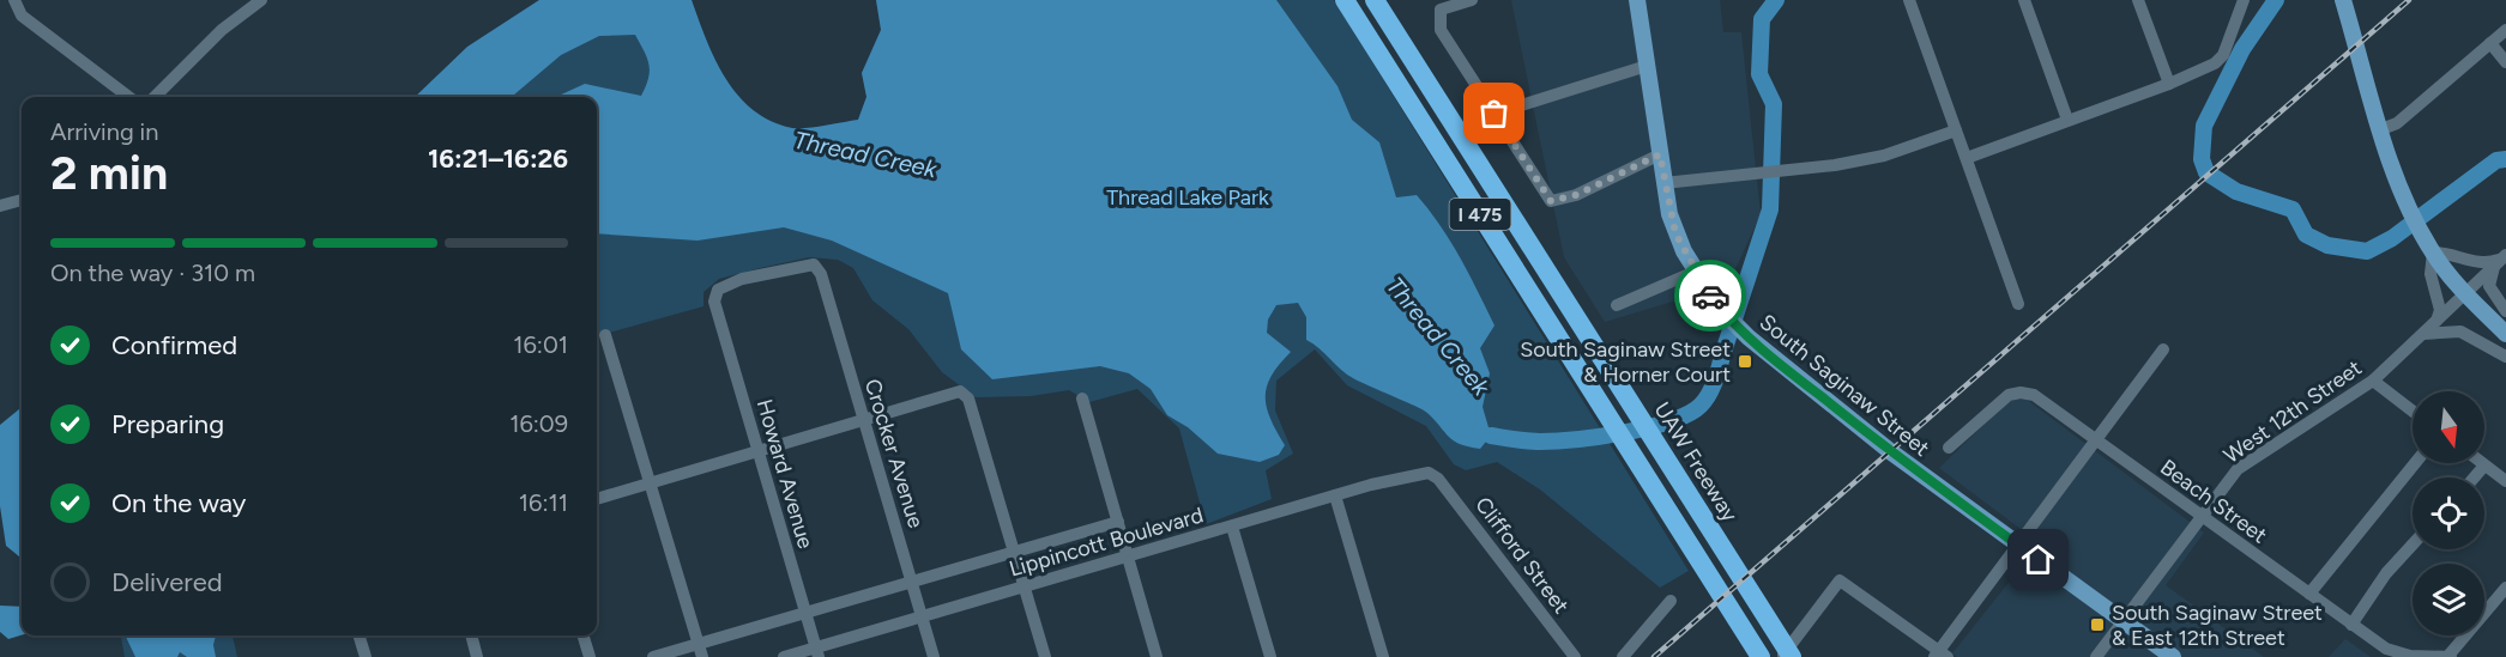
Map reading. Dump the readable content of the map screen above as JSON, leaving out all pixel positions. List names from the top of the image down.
{
  "streets": {
    "highway": ["I 475", "UAW Freeway"],
    "main road": ["South Saginaw Street"],
    "street": [
      "West 12th Street",
      "Crocker Avenue",
      "Howard Avenue",
      "Beach Street",
      "Lippincott Boulevard",
      "Clifford Street"
    ]
  },
  "crossings": [
    ["South Saginaw Street", "West 12th Street"],
    ["West 12th Street", "Beach Street"],
    ["Crocker Avenue", "Howard Avenue"],
    ["Crocker Avenue", "Lippincott Boulevard"],
    ["Howard Avenue", "Lippincott Boulevard"],
    ["Lippincott Boulevard", "Clifford Street"]
  ],
  "water": ["Thread Creek"],
  "parks": ["Thread Lake Park"],
  "places": {
    "transit": ["South Saginaw Street & Horner Court", "South Saginaw Street & East 12th Street"]
  },
  "north": "bottom",
  "page": {
    "heading": ["2 min", "Arriving in", "16:21–16:26"],
    "bar": "On the way · 310 m",
    "list": [
      ["Confirmed", "16:01"],
      ["Preparing", "16:09"],
      ["On the way", "16:11"],
      "Delivered"
    ]
  }
}
